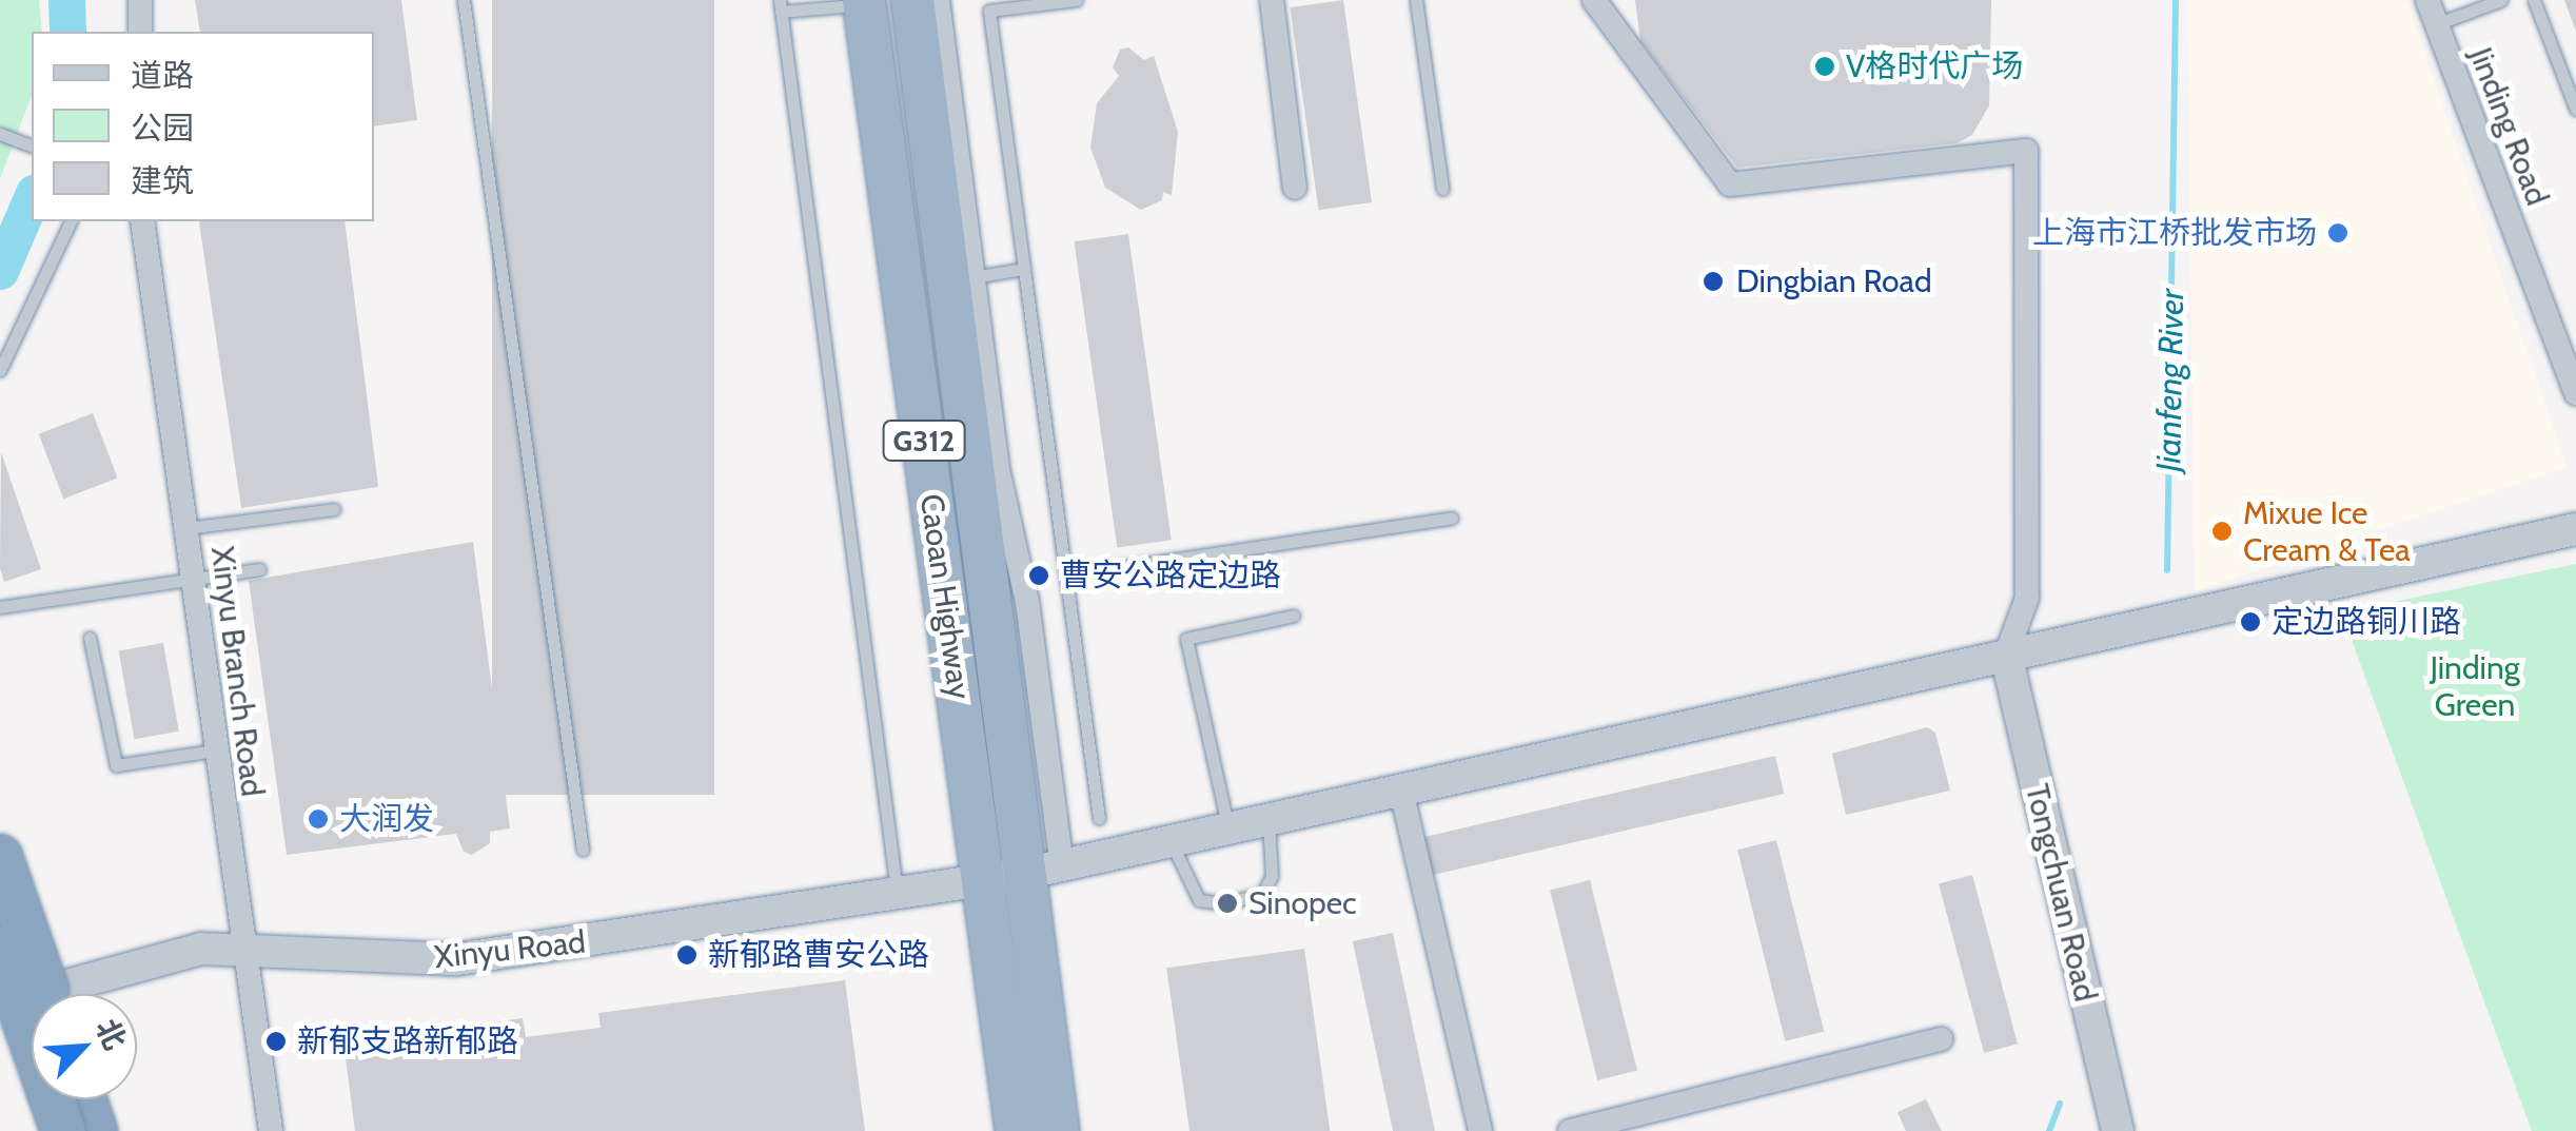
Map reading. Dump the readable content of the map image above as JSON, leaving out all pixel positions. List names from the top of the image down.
{
  "streets": {
    "highway": ["G312", "Caoan Highway"],
    "street": [
      "Jinding Road",
      "Xinyu Branch Road",
      "Tongchuan Road",
      "Xinyu Road"
    ]
  },
  "crossings": [
    ["Caoan Highway", "Xinyu Road"],
    ["Xinyu Branch Road", "Xinyu Road"]
  ],
  "water": ["Jianfeng River"],
  "parks": ["Jinding Green"],
  "places": [
    "V格时代广场",
    "上海市江桥批发市场",
    "Dingbian Road",
    "Mixue Ice Cream & Tea",
    "曹安公路定边路",
    "定边路铜川路",
    "大润发",
    "Sinopec",
    "新郁路曹安公路",
    "新郁支路新郁路"
  ],
  "legend": ["道路", "公园", "建筑"],
  "north": "top right"
}
